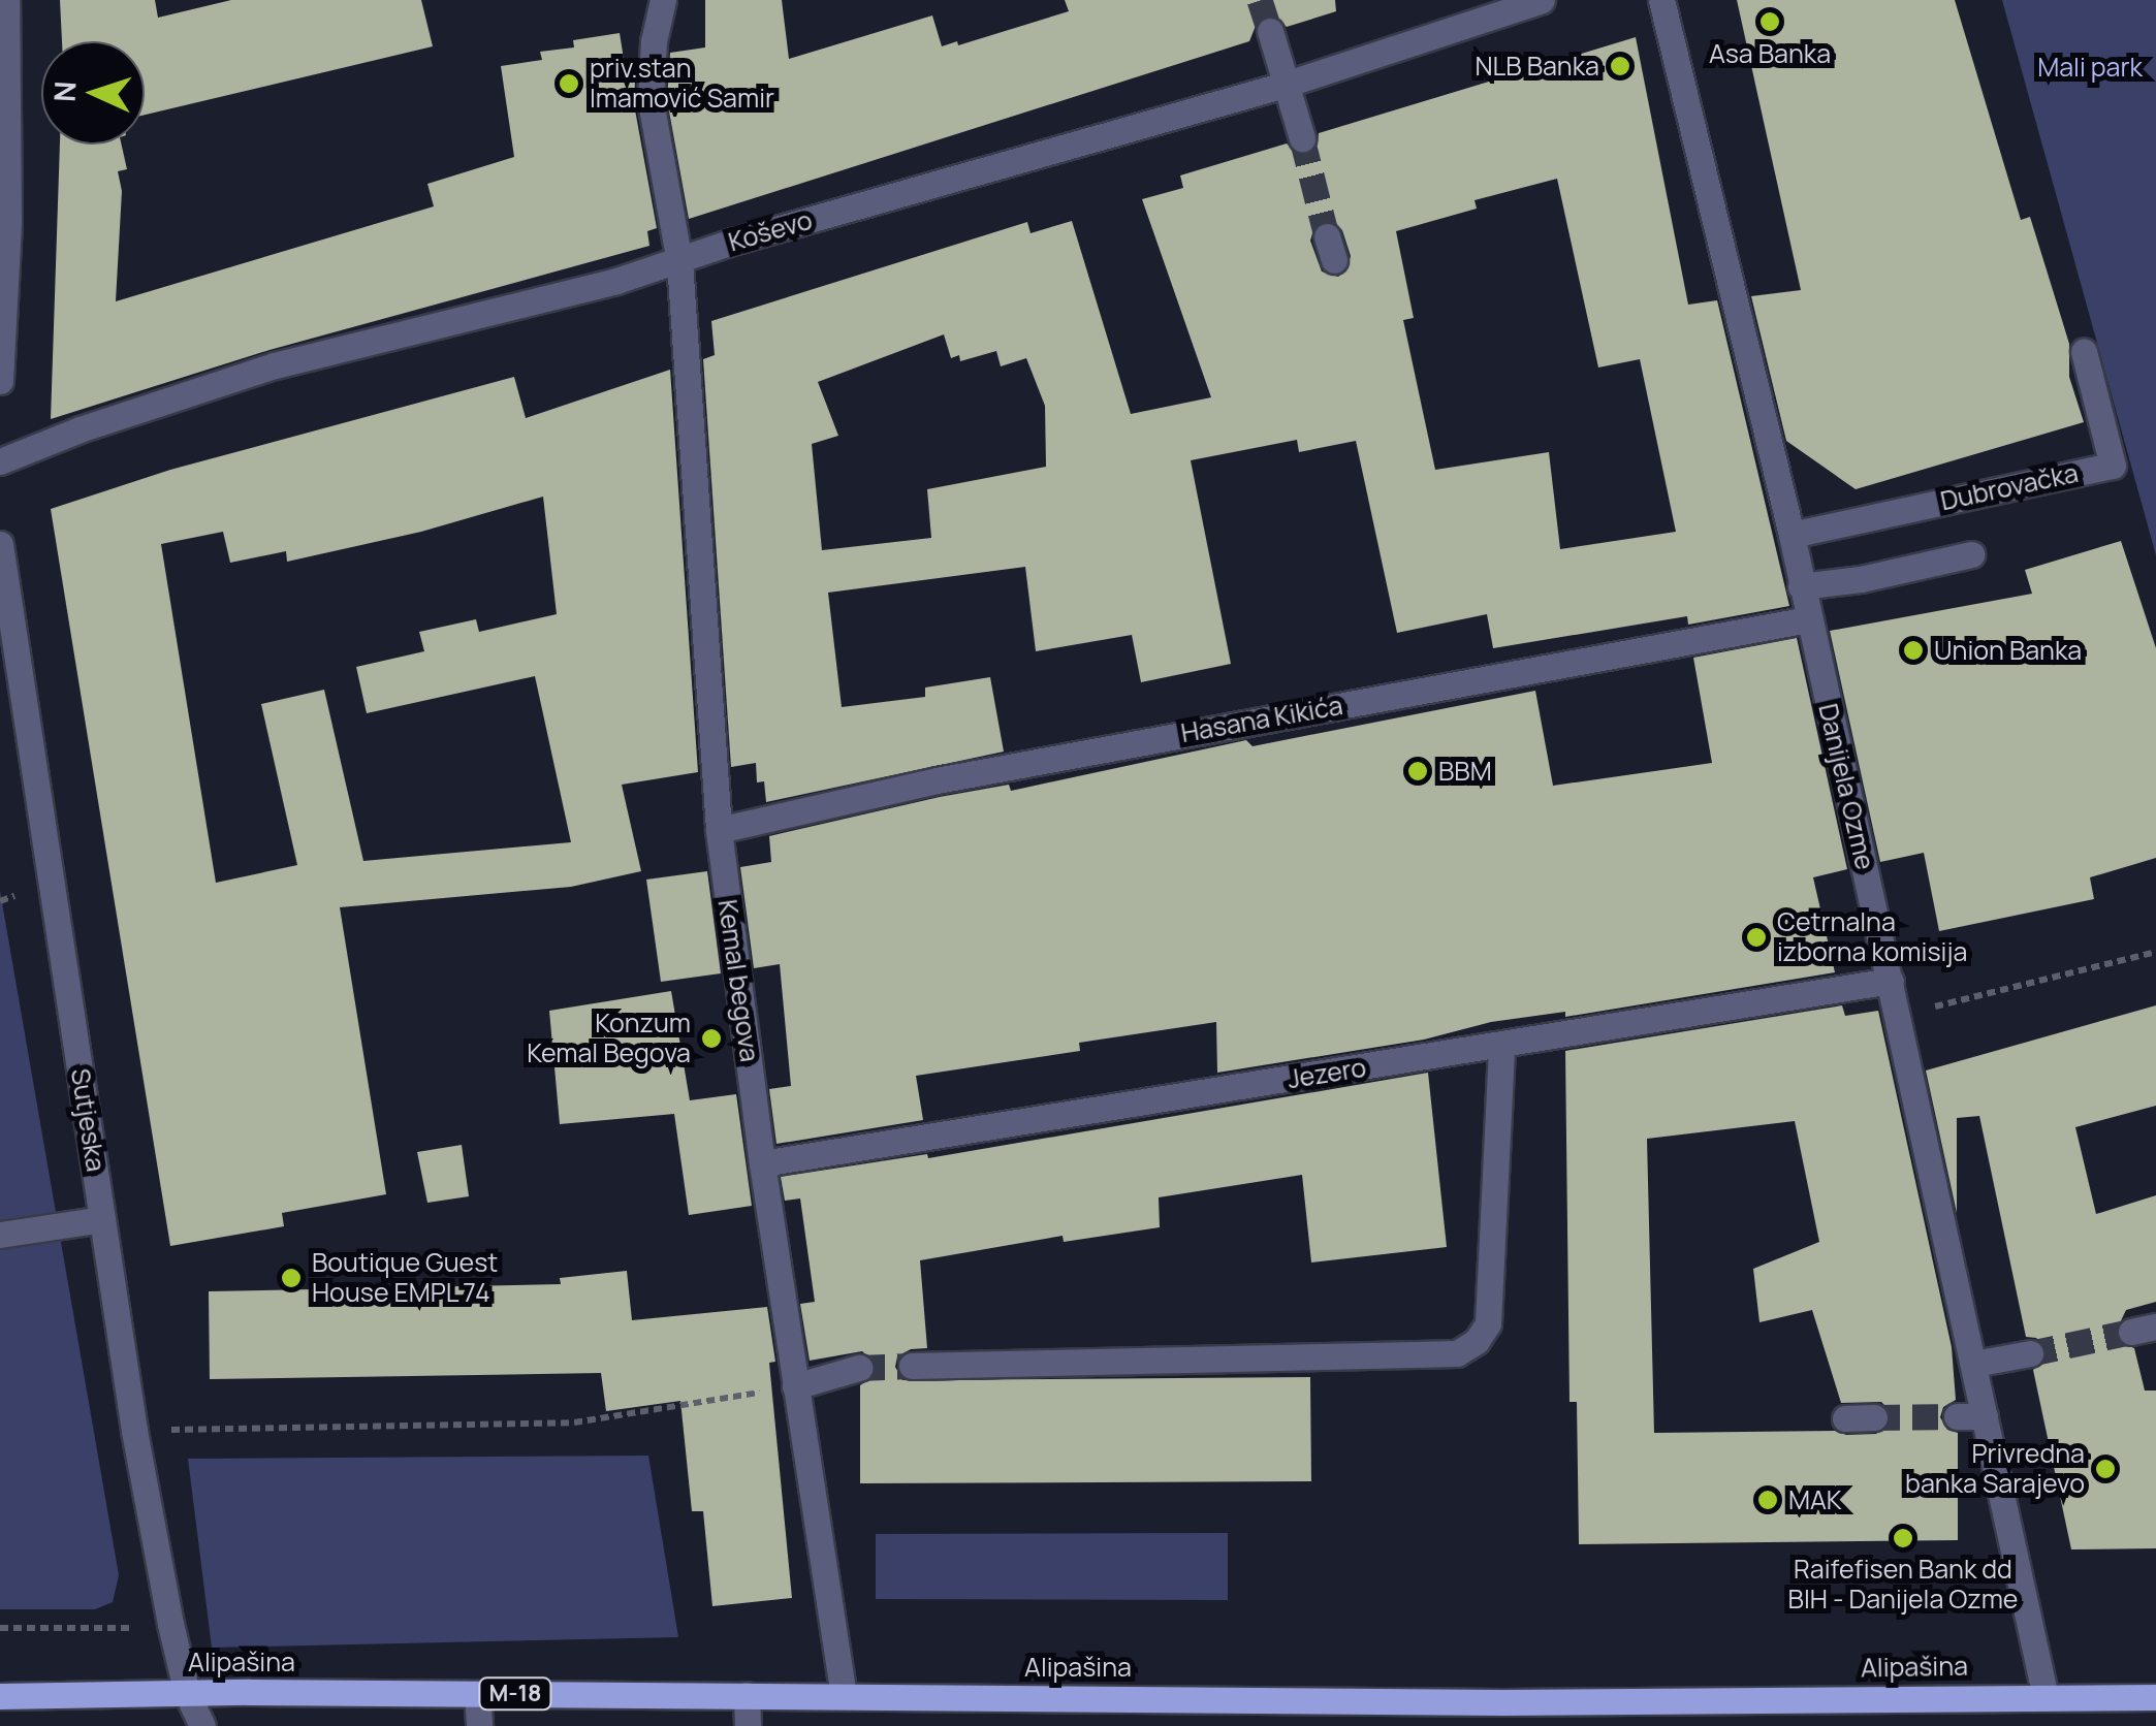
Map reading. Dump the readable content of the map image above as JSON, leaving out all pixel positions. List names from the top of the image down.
{
  "streets": {
    "main road": ["Alipašina", "M-18"],
    "street": [
      "Koševo",
      "Dubrovačka",
      "Hasana Kikića",
      "Danijela Ozme",
      "Kemal begova",
      "Jezero",
      "Sutjeska"
    ]
  },
  "crossings": [
    ["Koševo", "Kemal begova"],
    ["Dubrovačka", "Danijela Ozme"],
    ["Hasana Kikića", "Danijela Ozme"],
    ["Hasana Kikića", "Kemal begova"],
    ["Danijela Ozme", "Jezero"],
    ["Danijela Ozme", "Alipašina"],
    ["Kemal begova", "Jezero"],
    ["Kemal begova", "Alipašina"],
    ["Sutjeska", "Alipašina"]
  ],
  "parks": ["Mali park"],
  "places": [
    "Asa Banka",
    "NLB Banka",
    "priv.stan Imamović Samir",
    "Union Banka",
    "BBM",
    "Cetrnalna izborna komisija",
    "Konzum Kemal Begova",
    "Boutique Guest House EMPL 74",
    "Privredna banka Sarajevo",
    "MAK",
    "Raifefisen Bank dd BIH - Danijela Ozme"
  ],
  "north": "left"
}
